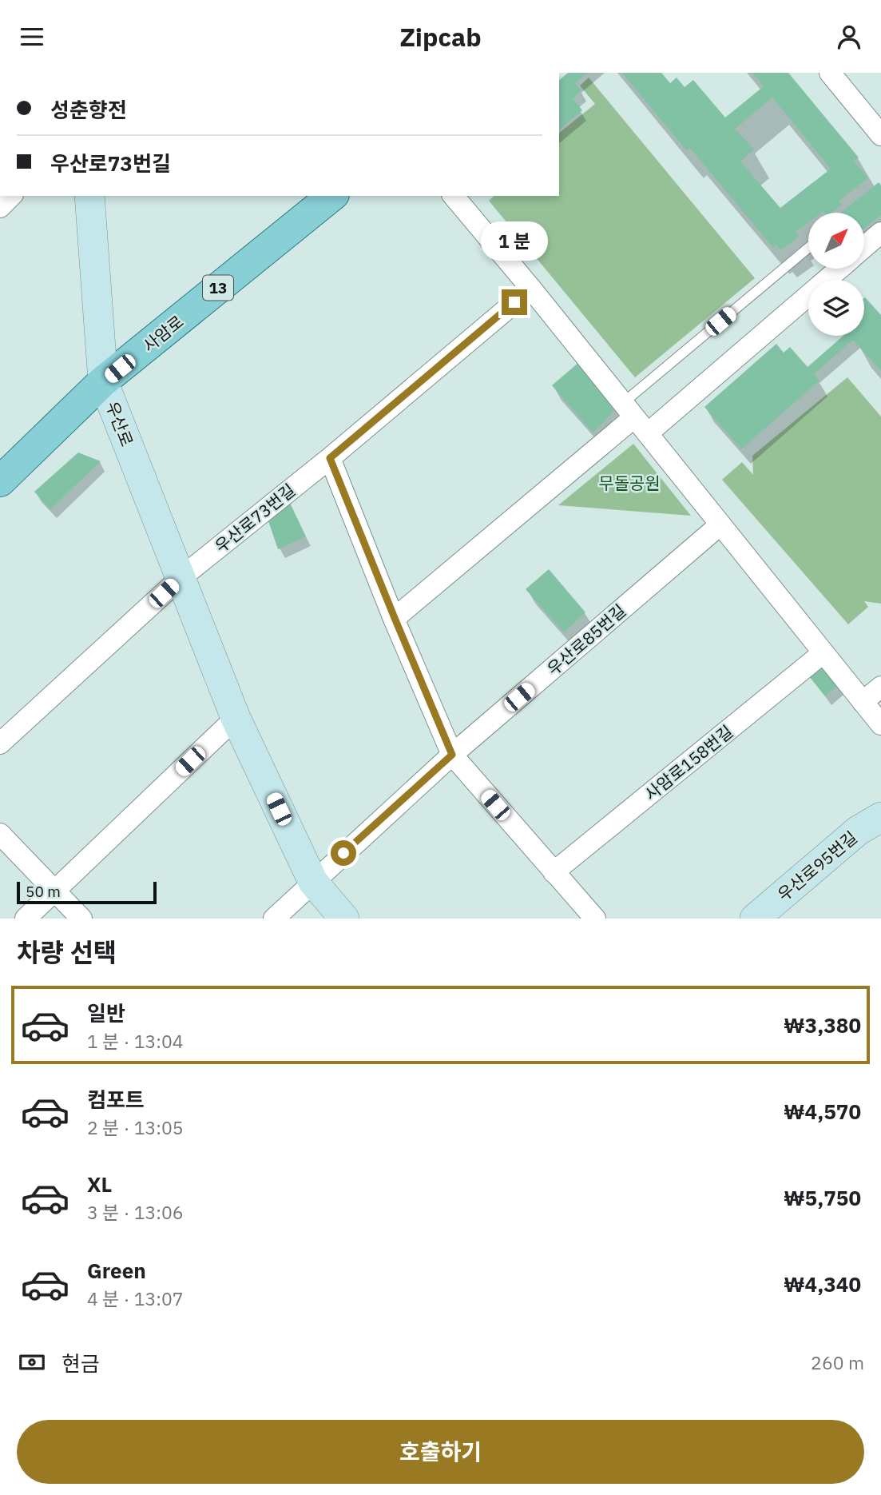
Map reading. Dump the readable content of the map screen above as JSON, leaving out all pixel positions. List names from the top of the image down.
{
  "streets": {
    "main road": ["13", "사암로"],
    "street": [
      "우산로",
      "우산로73번길",
      "우산로85번길",
      "사암로158번길",
      "우산로95번길"
    ]
  },
  "crossings": [
    ["사암로", "우산로"],
    ["우산로", "우산로73번길"],
    ["우산로", "우산로85번길"]
  ],
  "parks": ["무돌공원"],
  "scale_bar": "50 m",
  "north": "top right",
  "page": {
    "header": "Zipcab",
    "banner": ["성춘향전", "우산로73번길"],
    "bubble": "1 분",
    "scale": "50 m",
    "heading": "차량 선택",
    "list": [
      {
        "name": "일반",
        "note": "1 분 · 13:04",
        "value": "₩3,380"
      },
      {
        "name": "컴포트",
        "note": "2 분 · 13:05",
        "value": "₩4,570"
      },
      {
        "name": "XL",
        "note": "3 분 · 13:06",
        "value": "₩5,750"
      },
      {
        "name": "Green",
        "note": "4 분 · 13:07",
        "value": "₩4,340"
      }
    ],
    "pay": ["현금", "260 m"],
    "buttons": "호출하기"
  }
}
